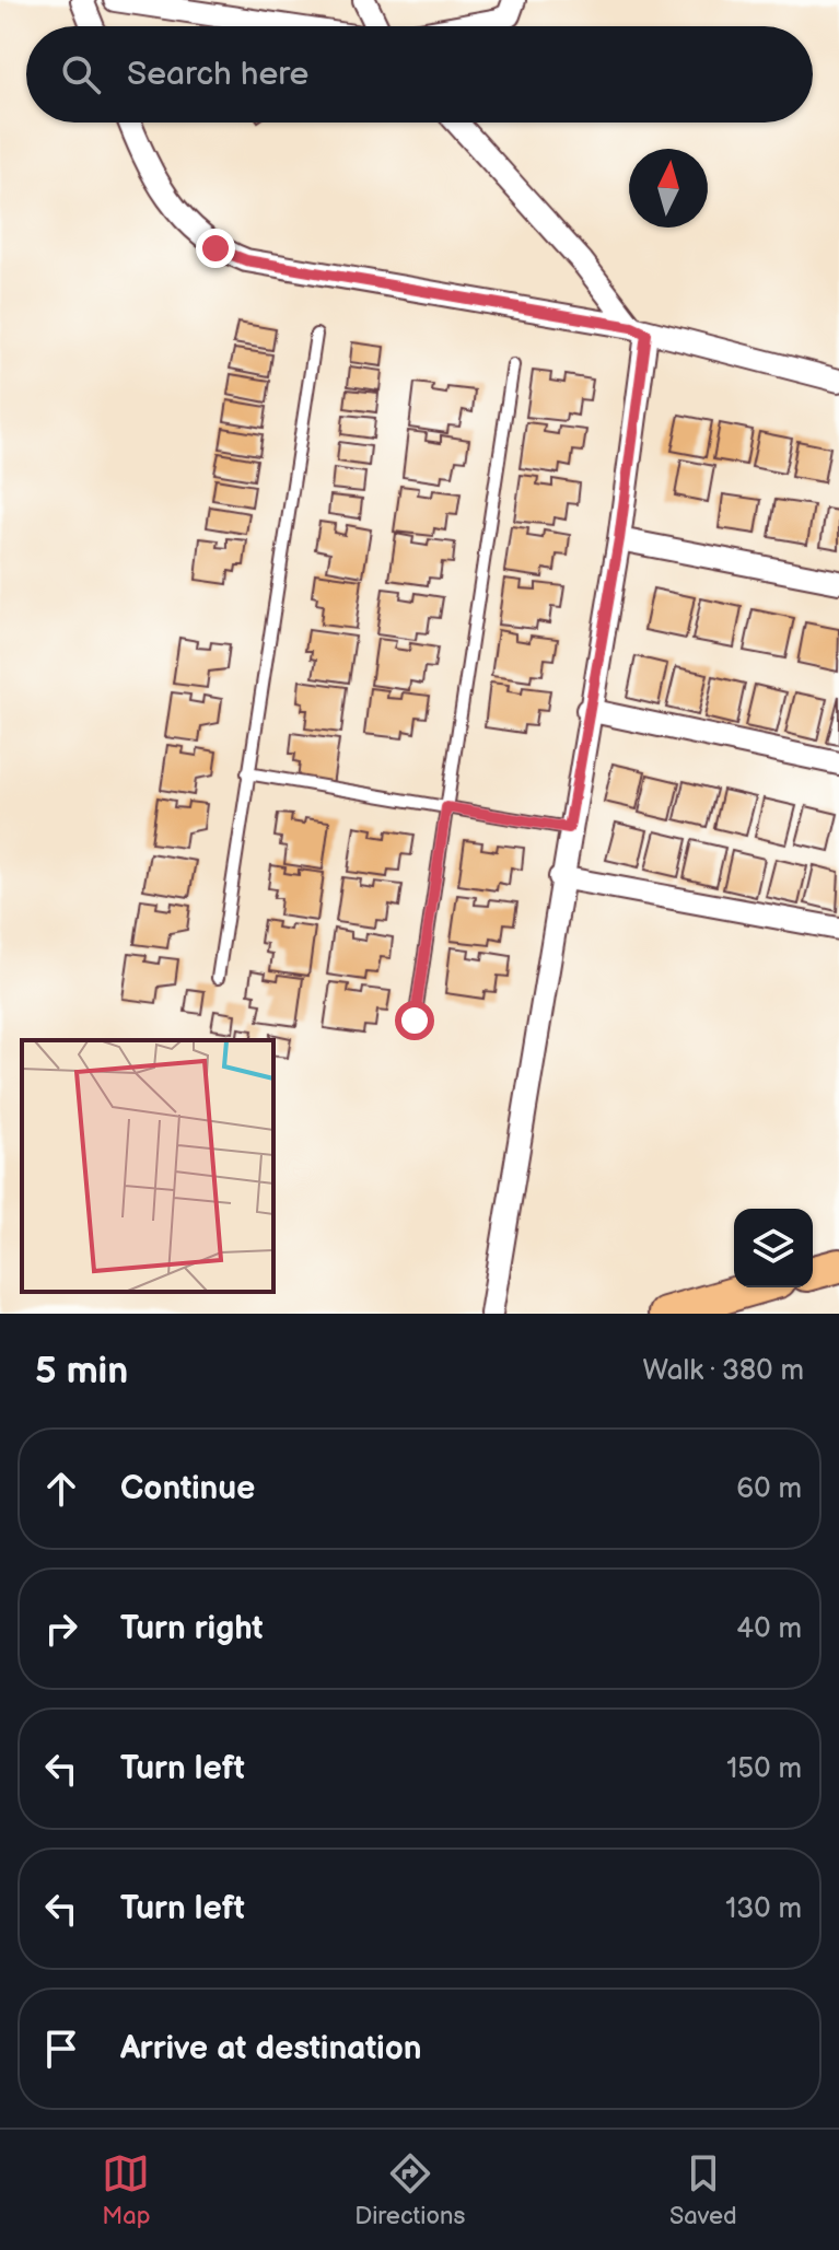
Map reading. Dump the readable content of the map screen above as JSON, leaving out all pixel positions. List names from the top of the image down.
{
  "north": "top",
  "page": {
    "search": "Search here",
    "heading": ["5 min", "Walk · 380 m"],
    "list": [
      ["Continue", "60 m"],
      ["Turn right", "40 m"],
      ["Turn left", "150 m"],
      ["Turn left", "130 m"],
      "Arrive at destination"
    ],
    "nav": ["Map", "Directions", "Saved"]
  }
}
